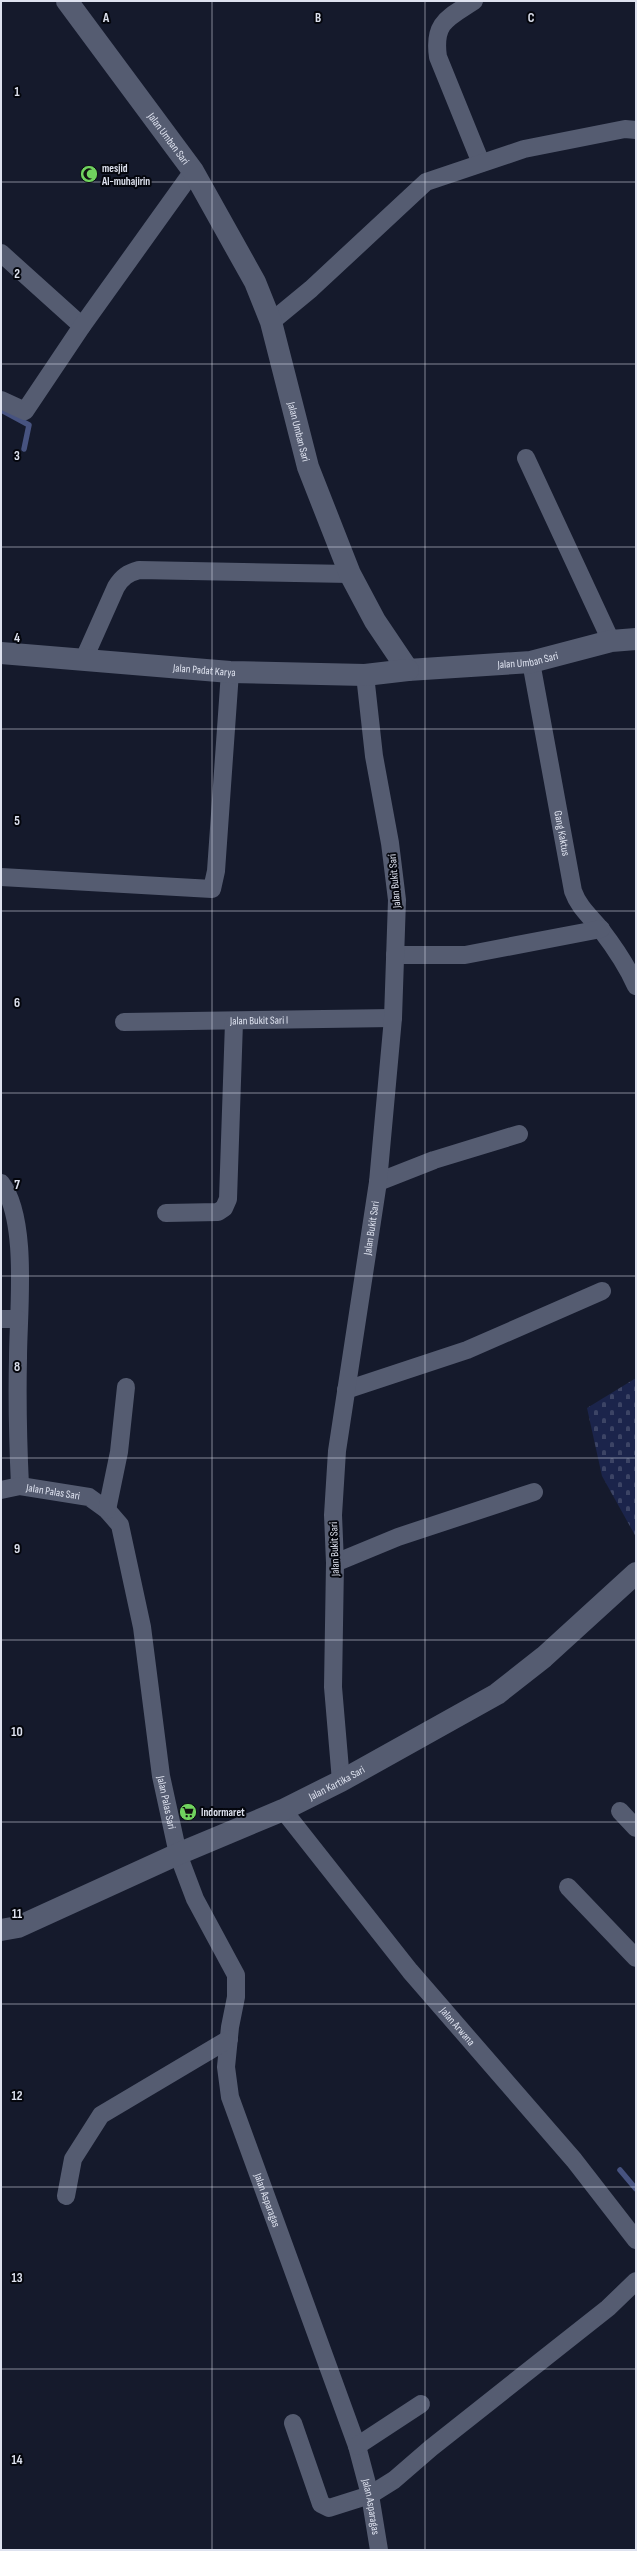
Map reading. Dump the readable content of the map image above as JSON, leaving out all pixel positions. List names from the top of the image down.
{
  "streets": {
    "street": [
      "Jalan Umban Sari",
      "Jalan Padat Karya",
      "Gang Kaktus",
      "Jalan Bukit Sari",
      "Jalan Bukit Sari I",
      "Jalan Palas Sari",
      "Jalan Kartika Sari",
      "Jalan Arwana",
      "Jalan Asparagas"
    ]
  },
  "crossings": [
    ["Jalan Umban Sari", "Jalan Padat Karya"],
    ["Jalan Umban Sari", "Gang Kaktus"],
    ["Jalan Padat Karya", "Jalan Bukit Sari"],
    ["Jalan Bukit Sari", "Jalan Bukit Sari I"],
    ["Jalan Bukit Sari", "Jalan Kartika Sari"],
    ["Jalan Palas Sari", "Jalan Kartika Sari"],
    ["Jalan Palas Sari", "Jalan Asparagas"],
    ["Jalan Kartika Sari", "Jalan Arwana"],
    ["Jalan Kartika Sari", "Jalan Asparagas"]
  ],
  "places": {
    "mosque": ["mesjid Al-muhajirin"],
    "supermarket": ["Indormaret"]
  },
  "grid": {
    "columns": ["A", "B", "C"],
    "rows": [
      "1",
      "2",
      "3",
      "4",
      "5",
      "6",
      "7",
      "8",
      "9",
      "10",
      "11",
      "12",
      "13",
      "14"
    ]
  }
}
